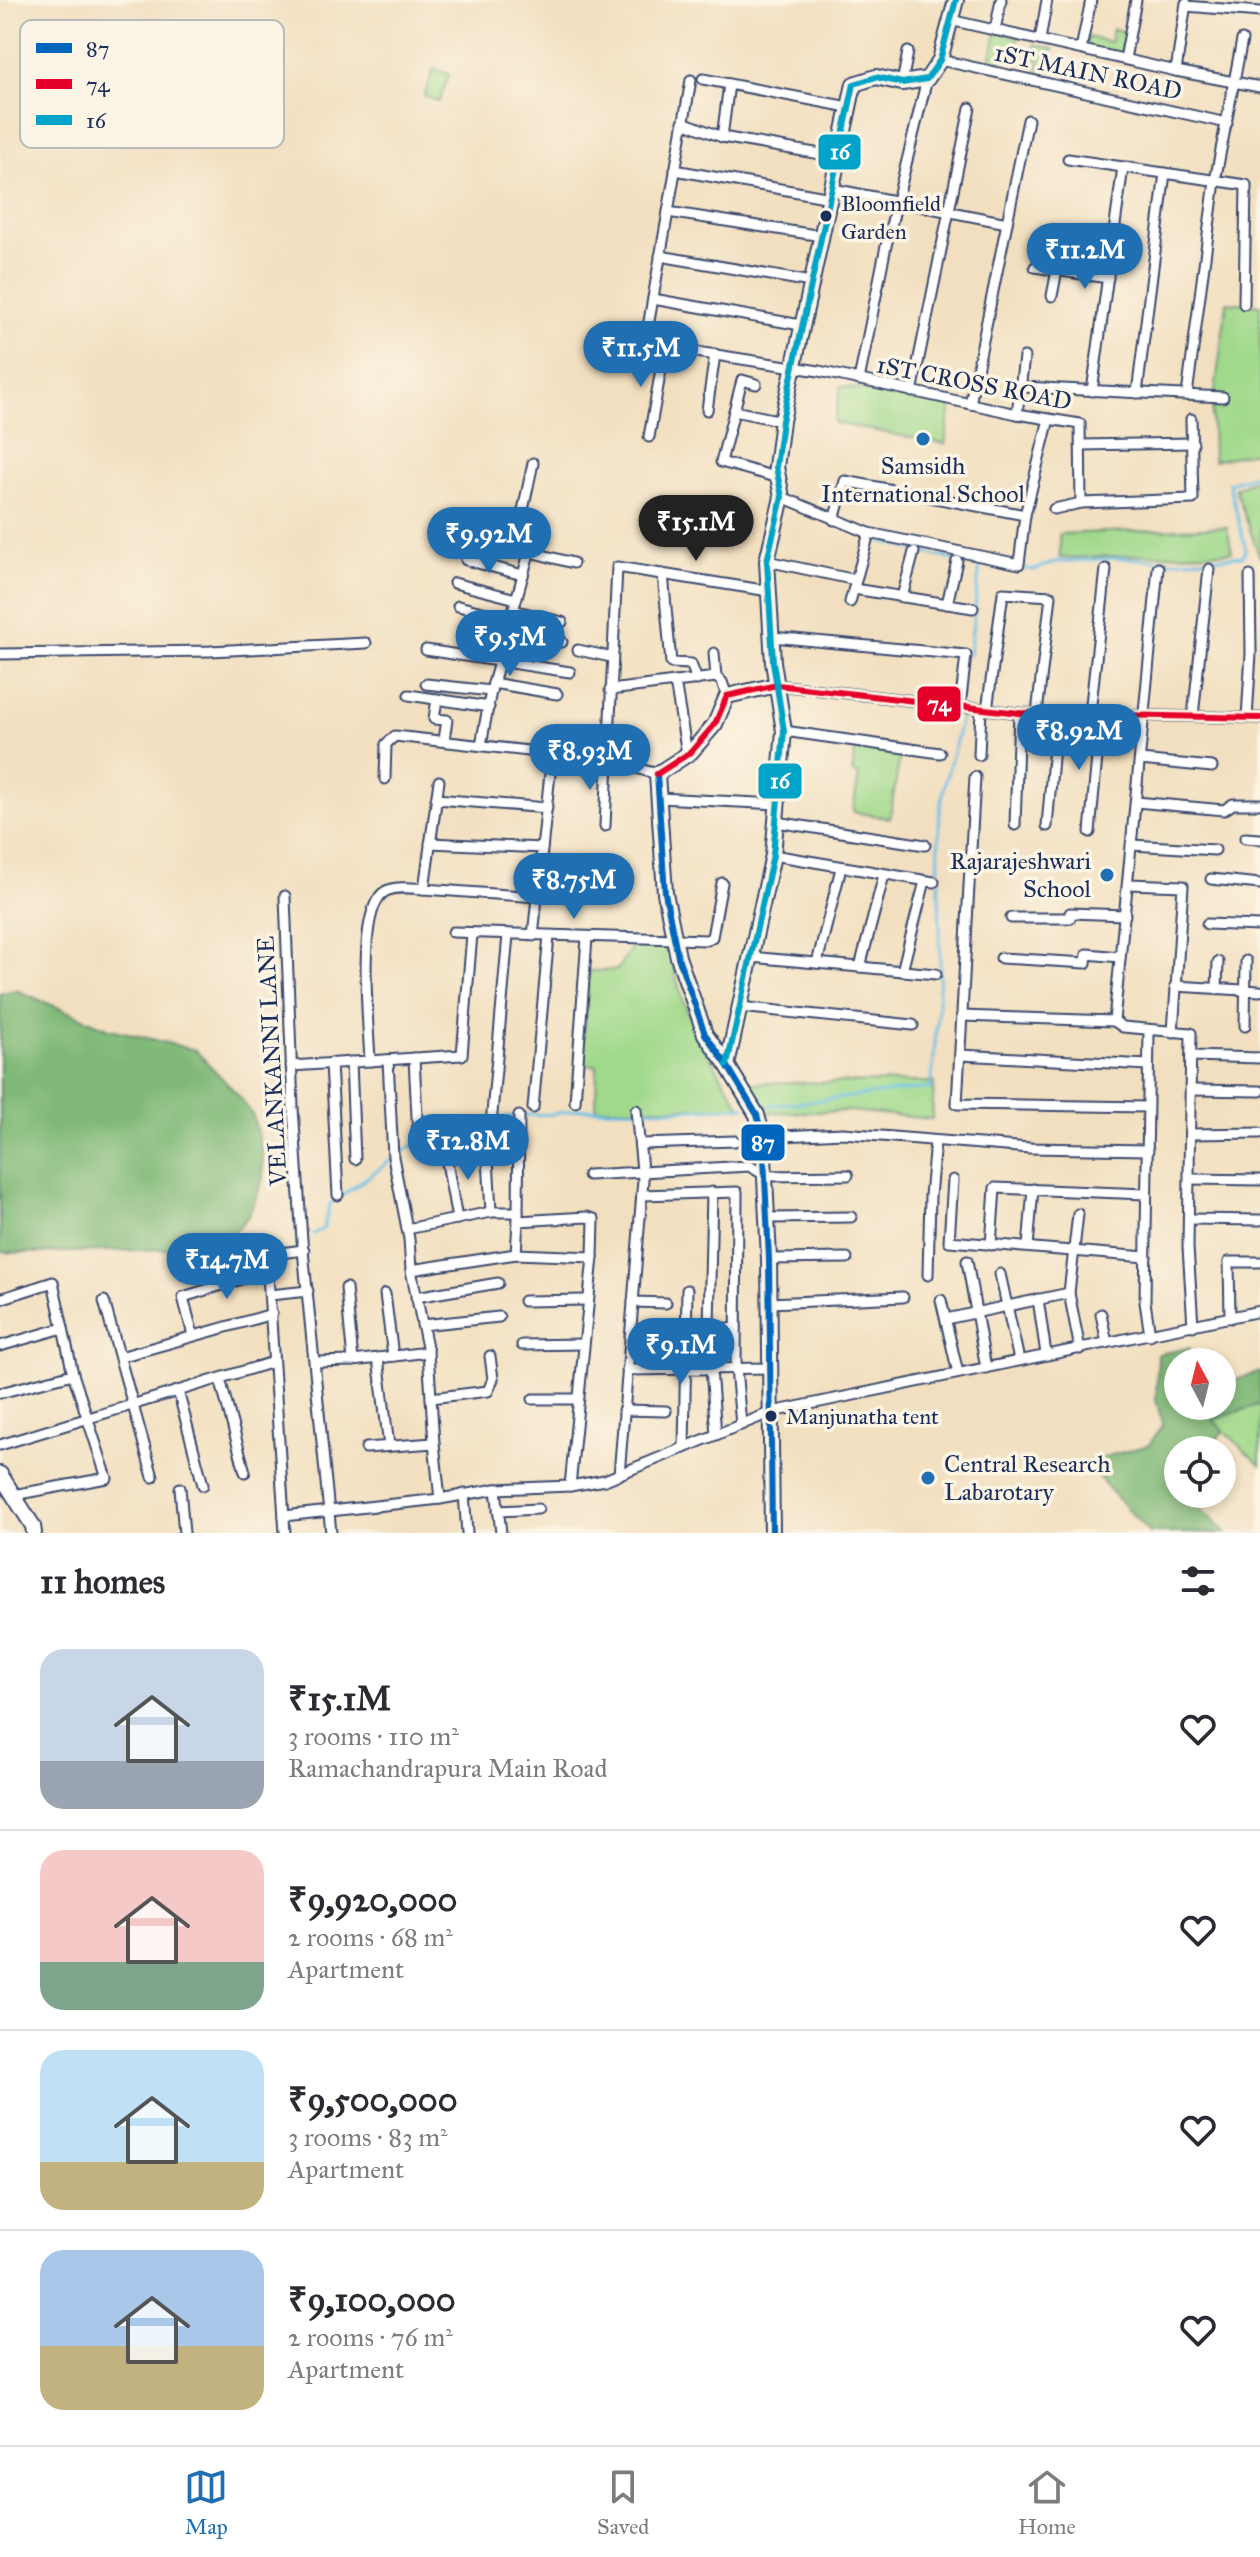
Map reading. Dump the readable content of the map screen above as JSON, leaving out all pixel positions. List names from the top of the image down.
{
  "streets": {
    "street": ["1ST MAIN ROAD", "1ST CROSS ROAD", "VELANKANNI LANE"]
  },
  "places": [
    "Bloomfield Garden",
    "Samsidh International School",
    "Rajarajeshwari School",
    "Manjunatha tent",
    "Central Research Labarotary"
  ],
  "lines": ["transit line 16", "transit line 74", "transit line 87"],
  "legend": ["87", "74", "16"],
  "north": "top",
  "page": {
    "price": [
      "₹11.2M",
      "₹11.5M",
      "₹15.1M",
      "₹9.92M",
      "₹9.5M",
      "₹8.92M",
      "₹8.93M",
      "₹8.75M",
      "₹12.8M",
      "₹14.7M",
      "₹9.1M"
    ],
    "heading": "11 homes",
    "list": [
      {
        "name": "₹15.1M",
        "note": "3 rooms · 110 m² · Ramachandrapura Main Road"
      },
      {
        "name": "₹9,920,000",
        "note": "2 rooms · 68 m² · Apartment"
      },
      {
        "name": "₹9,500,000",
        "note": "3 rooms · 83 m² · Apartment"
      },
      {
        "name": "₹9,100,000",
        "note": "2 rooms · 76 m² · Apartment"
      }
    ],
    "tabs": ["Map", "Saved", "Home"]
  }
}
